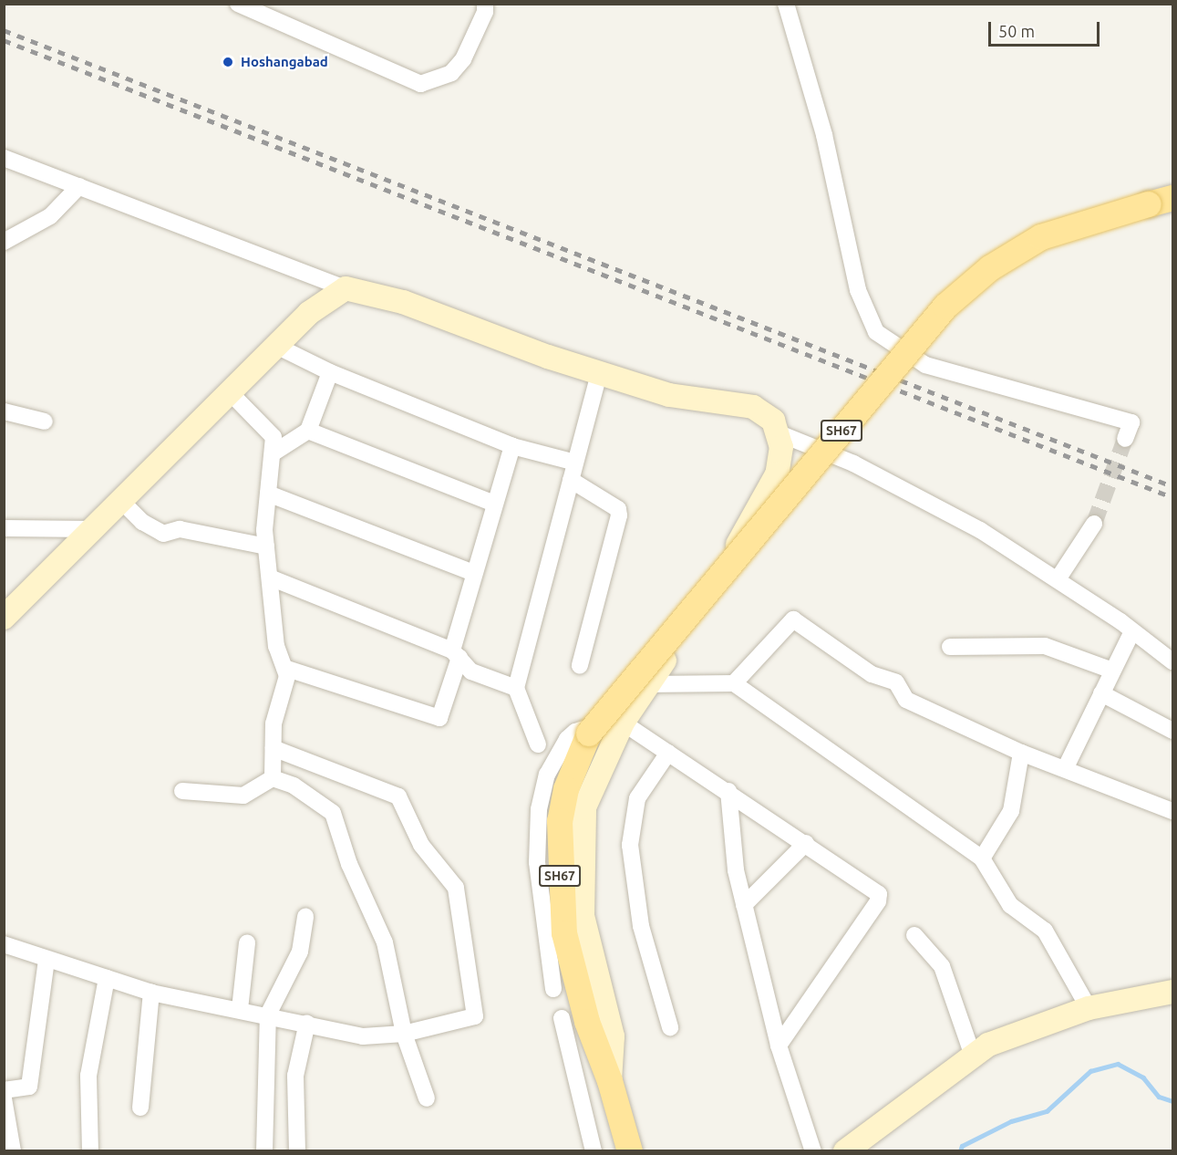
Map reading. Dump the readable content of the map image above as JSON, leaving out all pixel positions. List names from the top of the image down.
{
  "streets": {
    "main road": ["SH67"]
  },
  "places": ["Hoshangabad"],
  "scale_bar": "50 m"
}
